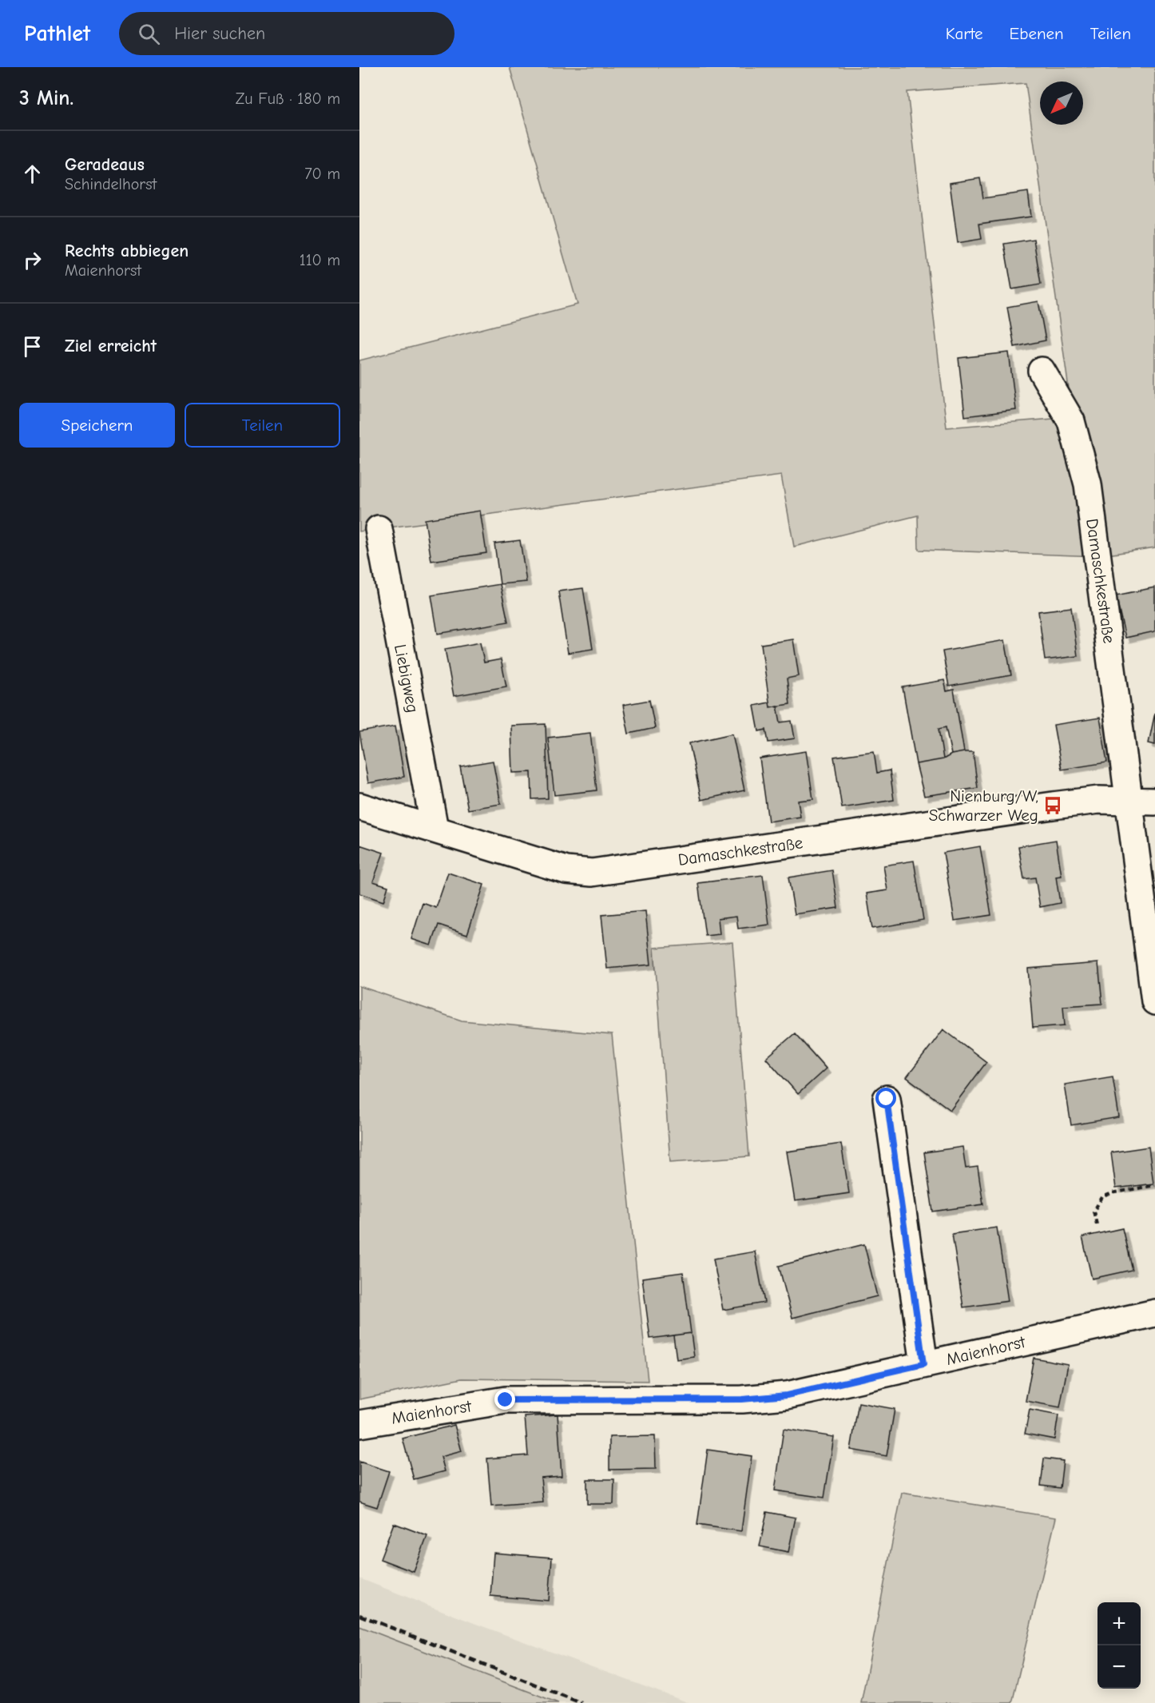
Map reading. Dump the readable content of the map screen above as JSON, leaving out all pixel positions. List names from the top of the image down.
{
  "streets": {
    "street": ["Damaschkestraße", "Liebigweg", "Maienhorst"]
  },
  "crossings": [
    ["Damaschkestraße", "Liebigweg"]
  ],
  "places": {
    "bus stop": ["Nienburg/W, Schwarzer Weg"]
  },
  "north": "bottom left",
  "page": {
    "header": "Pathlet",
    "search": "Hier suchen",
    "nav": ["Karte", "Ebenen", "Teilen"],
    "heading": ["3 Min.", "Zu Fuß · 180 m"],
    "list": [
      ["Geradeaus", "Schindelhorst", "70 m"],
      ["Rechts abbiegen", "Maienhorst", "110 m"],
      "Ziel erreicht"
    ],
    "buttons": ["Speichern", "Teilen"],
    "map_buttons": ["+", "−"]
  }
}
